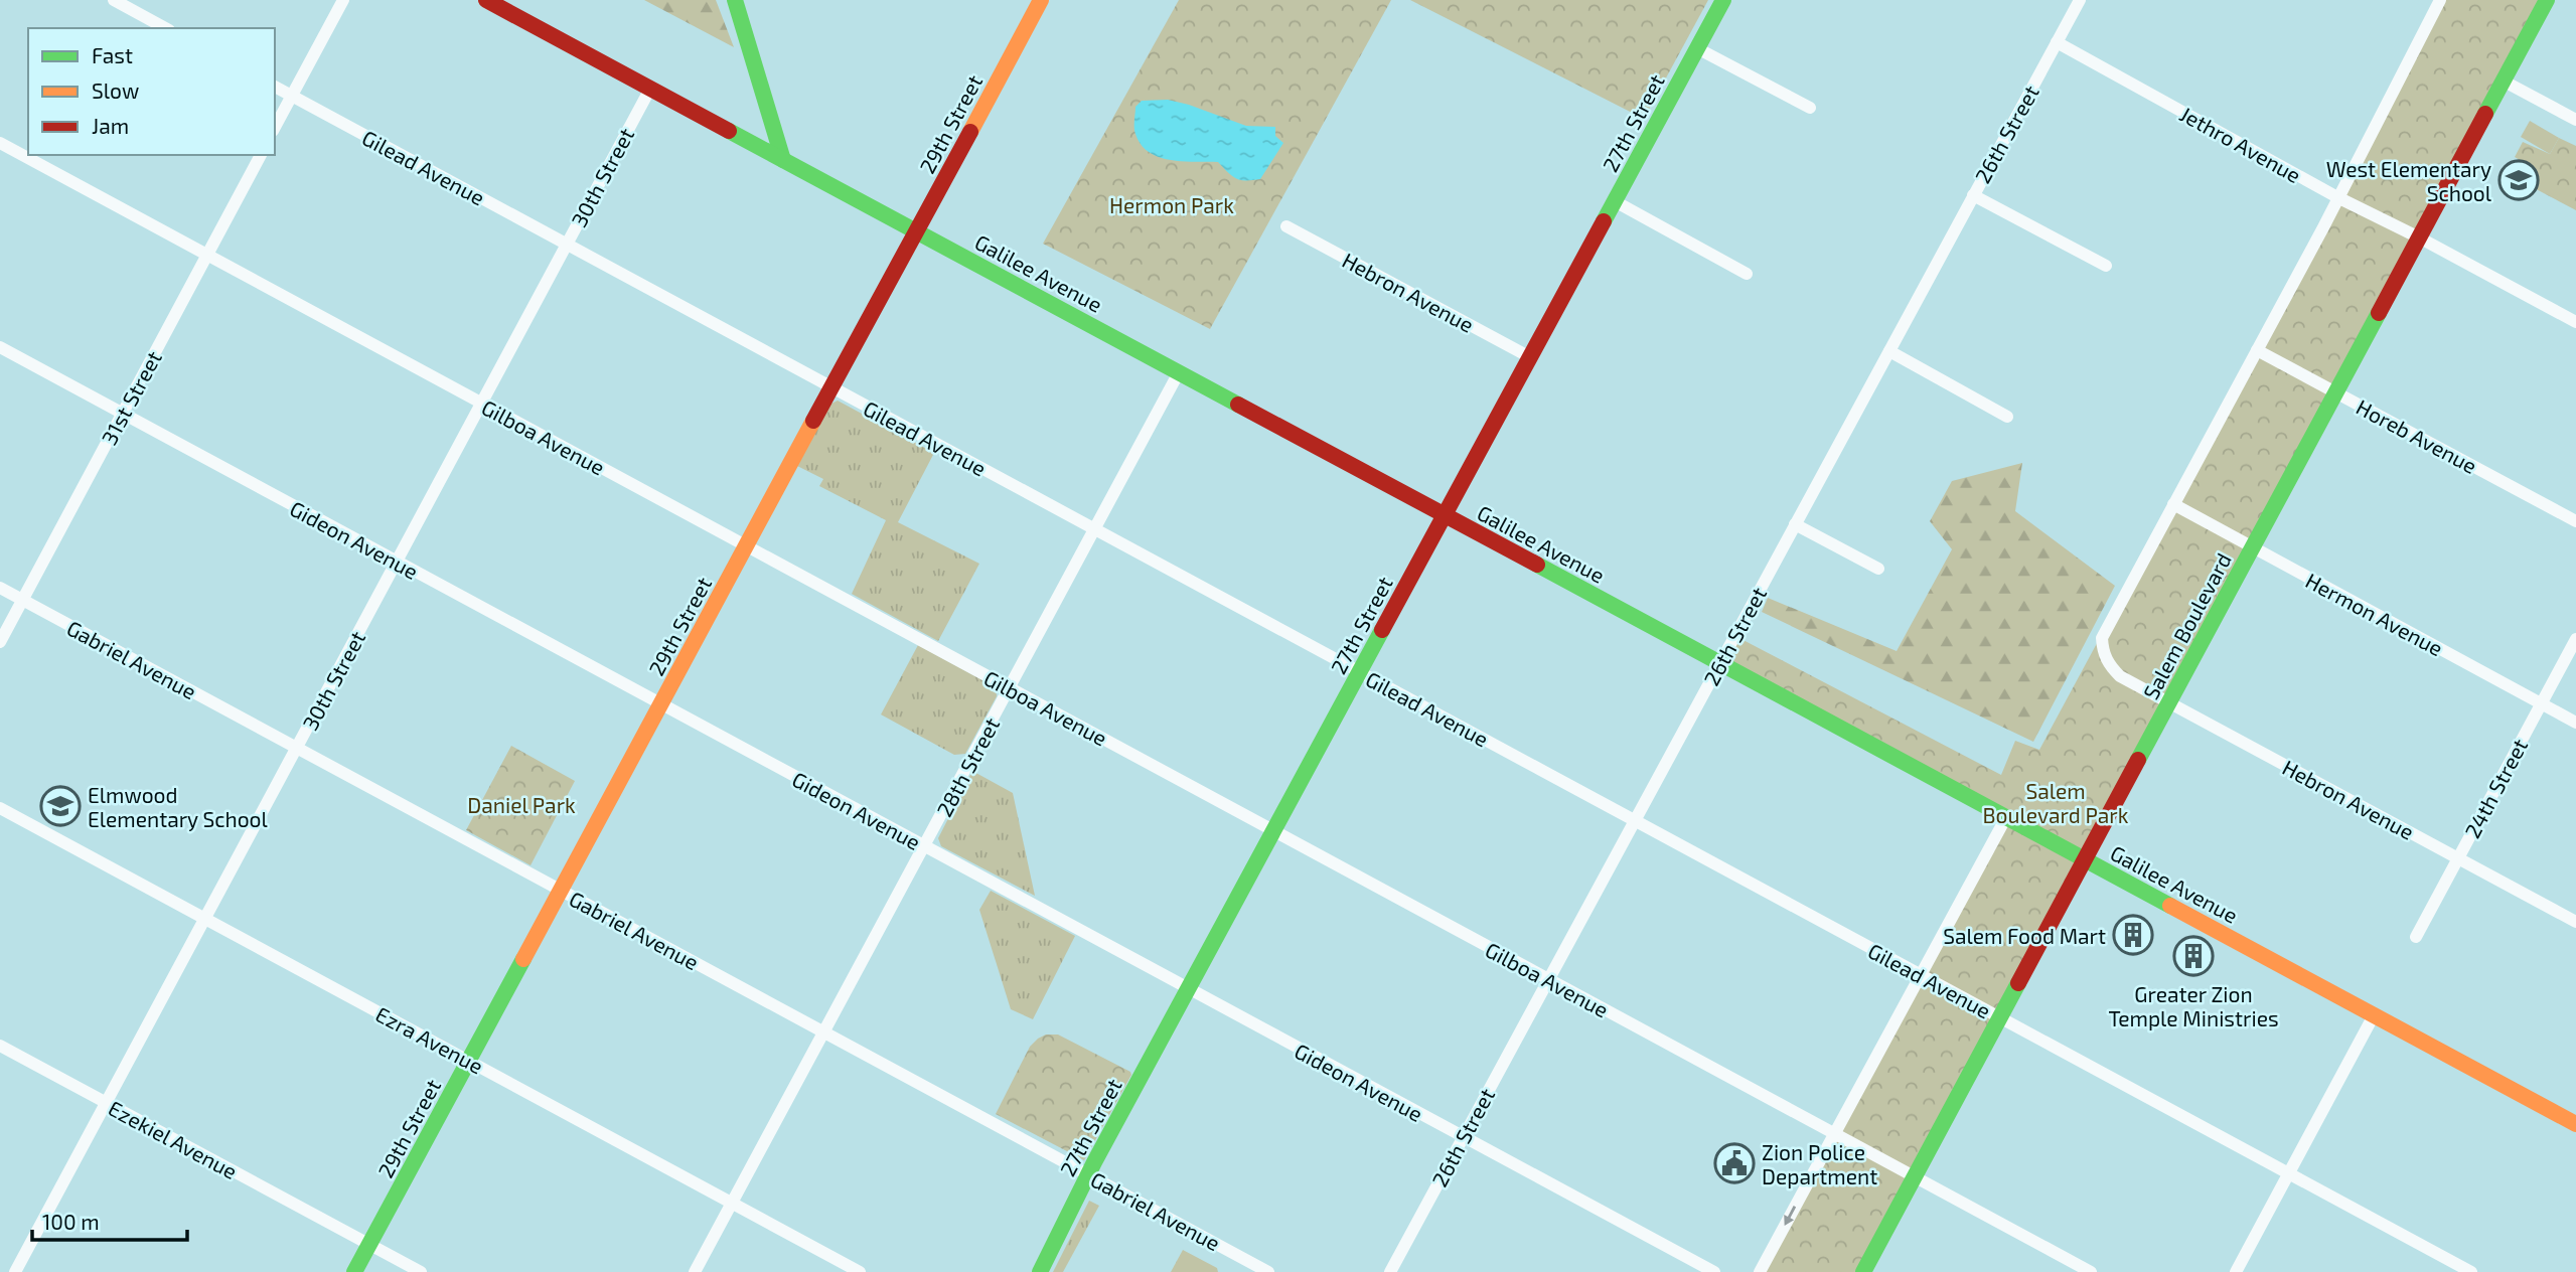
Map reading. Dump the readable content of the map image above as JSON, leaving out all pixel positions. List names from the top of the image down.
{
  "streets": {
    "street": [
      "27th Street",
      "29th Street",
      "26th Street",
      "Jethro Avenue",
      "Gilead Avenue",
      "30th Street",
      "Galilee Avenue",
      "Hebron Avenue",
      "31st Street",
      "Horeb Avenue",
      "Gilboa Avenue",
      "Gideon Avenue",
      "Hermon Avenue",
      "Salem Boulevard",
      "Gabriel Avenue",
      "28th Street",
      "24th Street",
      "Ezra Avenue",
      "Ezekiel Avenue"
    ]
  },
  "crossings": [
    ["27th Street", "Gilead Avenue"],
    ["27th Street", "Galilee Avenue"],
    ["27th Street", "Hebron Avenue"],
    ["27th Street", "Gilboa Avenue"],
    ["27th Street", "Gideon Avenue"],
    ["27th Street", "Gabriel Avenue"],
    ["29th Street", "Gilead Avenue"],
    ["29th Street", "Galilee Avenue"],
    ["29th Street", "Gilboa Avenue"],
    ["29th Street", "Gideon Avenue"],
    ["29th Street", "Gabriel Avenue"],
    ["29th Street", "Ezra Avenue"],
    ["29th Street", "Ezekiel Avenue"],
    ["26th Street", "Jethro Avenue"],
    ["26th Street", "Gilead Avenue"],
    ["26th Street", "Galilee Avenue"],
    ["26th Street", "Gilboa Avenue"],
    ["26th Street", "Gideon Avenue"],
    ["Jethro Avenue", "Salem Boulevard"],
    ["Gilead Avenue", "30th Street"],
    ["Gilead Avenue", "Salem Boulevard"],
    ["Gilead Avenue", "28th Street"],
    ["30th Street", "Galilee Avenue"],
    ["30th Street", "Gilboa Avenue"],
    ["30th Street", "Gideon Avenue"],
    ["30th Street", "Gabriel Avenue"],
    ["30th Street", "Ezra Avenue"],
    ["30th Street", "Ezekiel Avenue"],
    ["Galilee Avenue", "Salem Boulevard"],
    ["Galilee Avenue", "28th Street"],
    ["Hebron Avenue", "Salem Boulevard"],
    ["Hebron Avenue", "24th Street"],
    ["31st Street", "Gilboa Avenue"],
    ["31st Street", "Gideon Avenue"],
    ["31st Street", "Gabriel Avenue"],
    ["Horeb Avenue", "Salem Boulevard"],
    ["Gilboa Avenue", "Salem Boulevard"],
    ["Gilboa Avenue", "28th Street"],
    ["Gideon Avenue", "28th Street"],
    ["Hermon Avenue", "Salem Boulevard"],
    ["Hermon Avenue", "24th Street"],
    ["Gabriel Avenue", "28th Street"],
    ["28th Street", "Ezra Avenue"]
  ],
  "parks": ["Hermon Park", "Salem Boulevard Park", "Daniel Park"],
  "places": {
    "school or university": ["West Elementary School", "Elmwood Elementary School"],
    "building": ["Salem Food Mart", "Greater Zion Temple Ministries"],
    "public building": ["Zion Police Department"]
  },
  "legend": ["Fast", "Slow", "Jam"],
  "scale_bar": "100 m"
}
